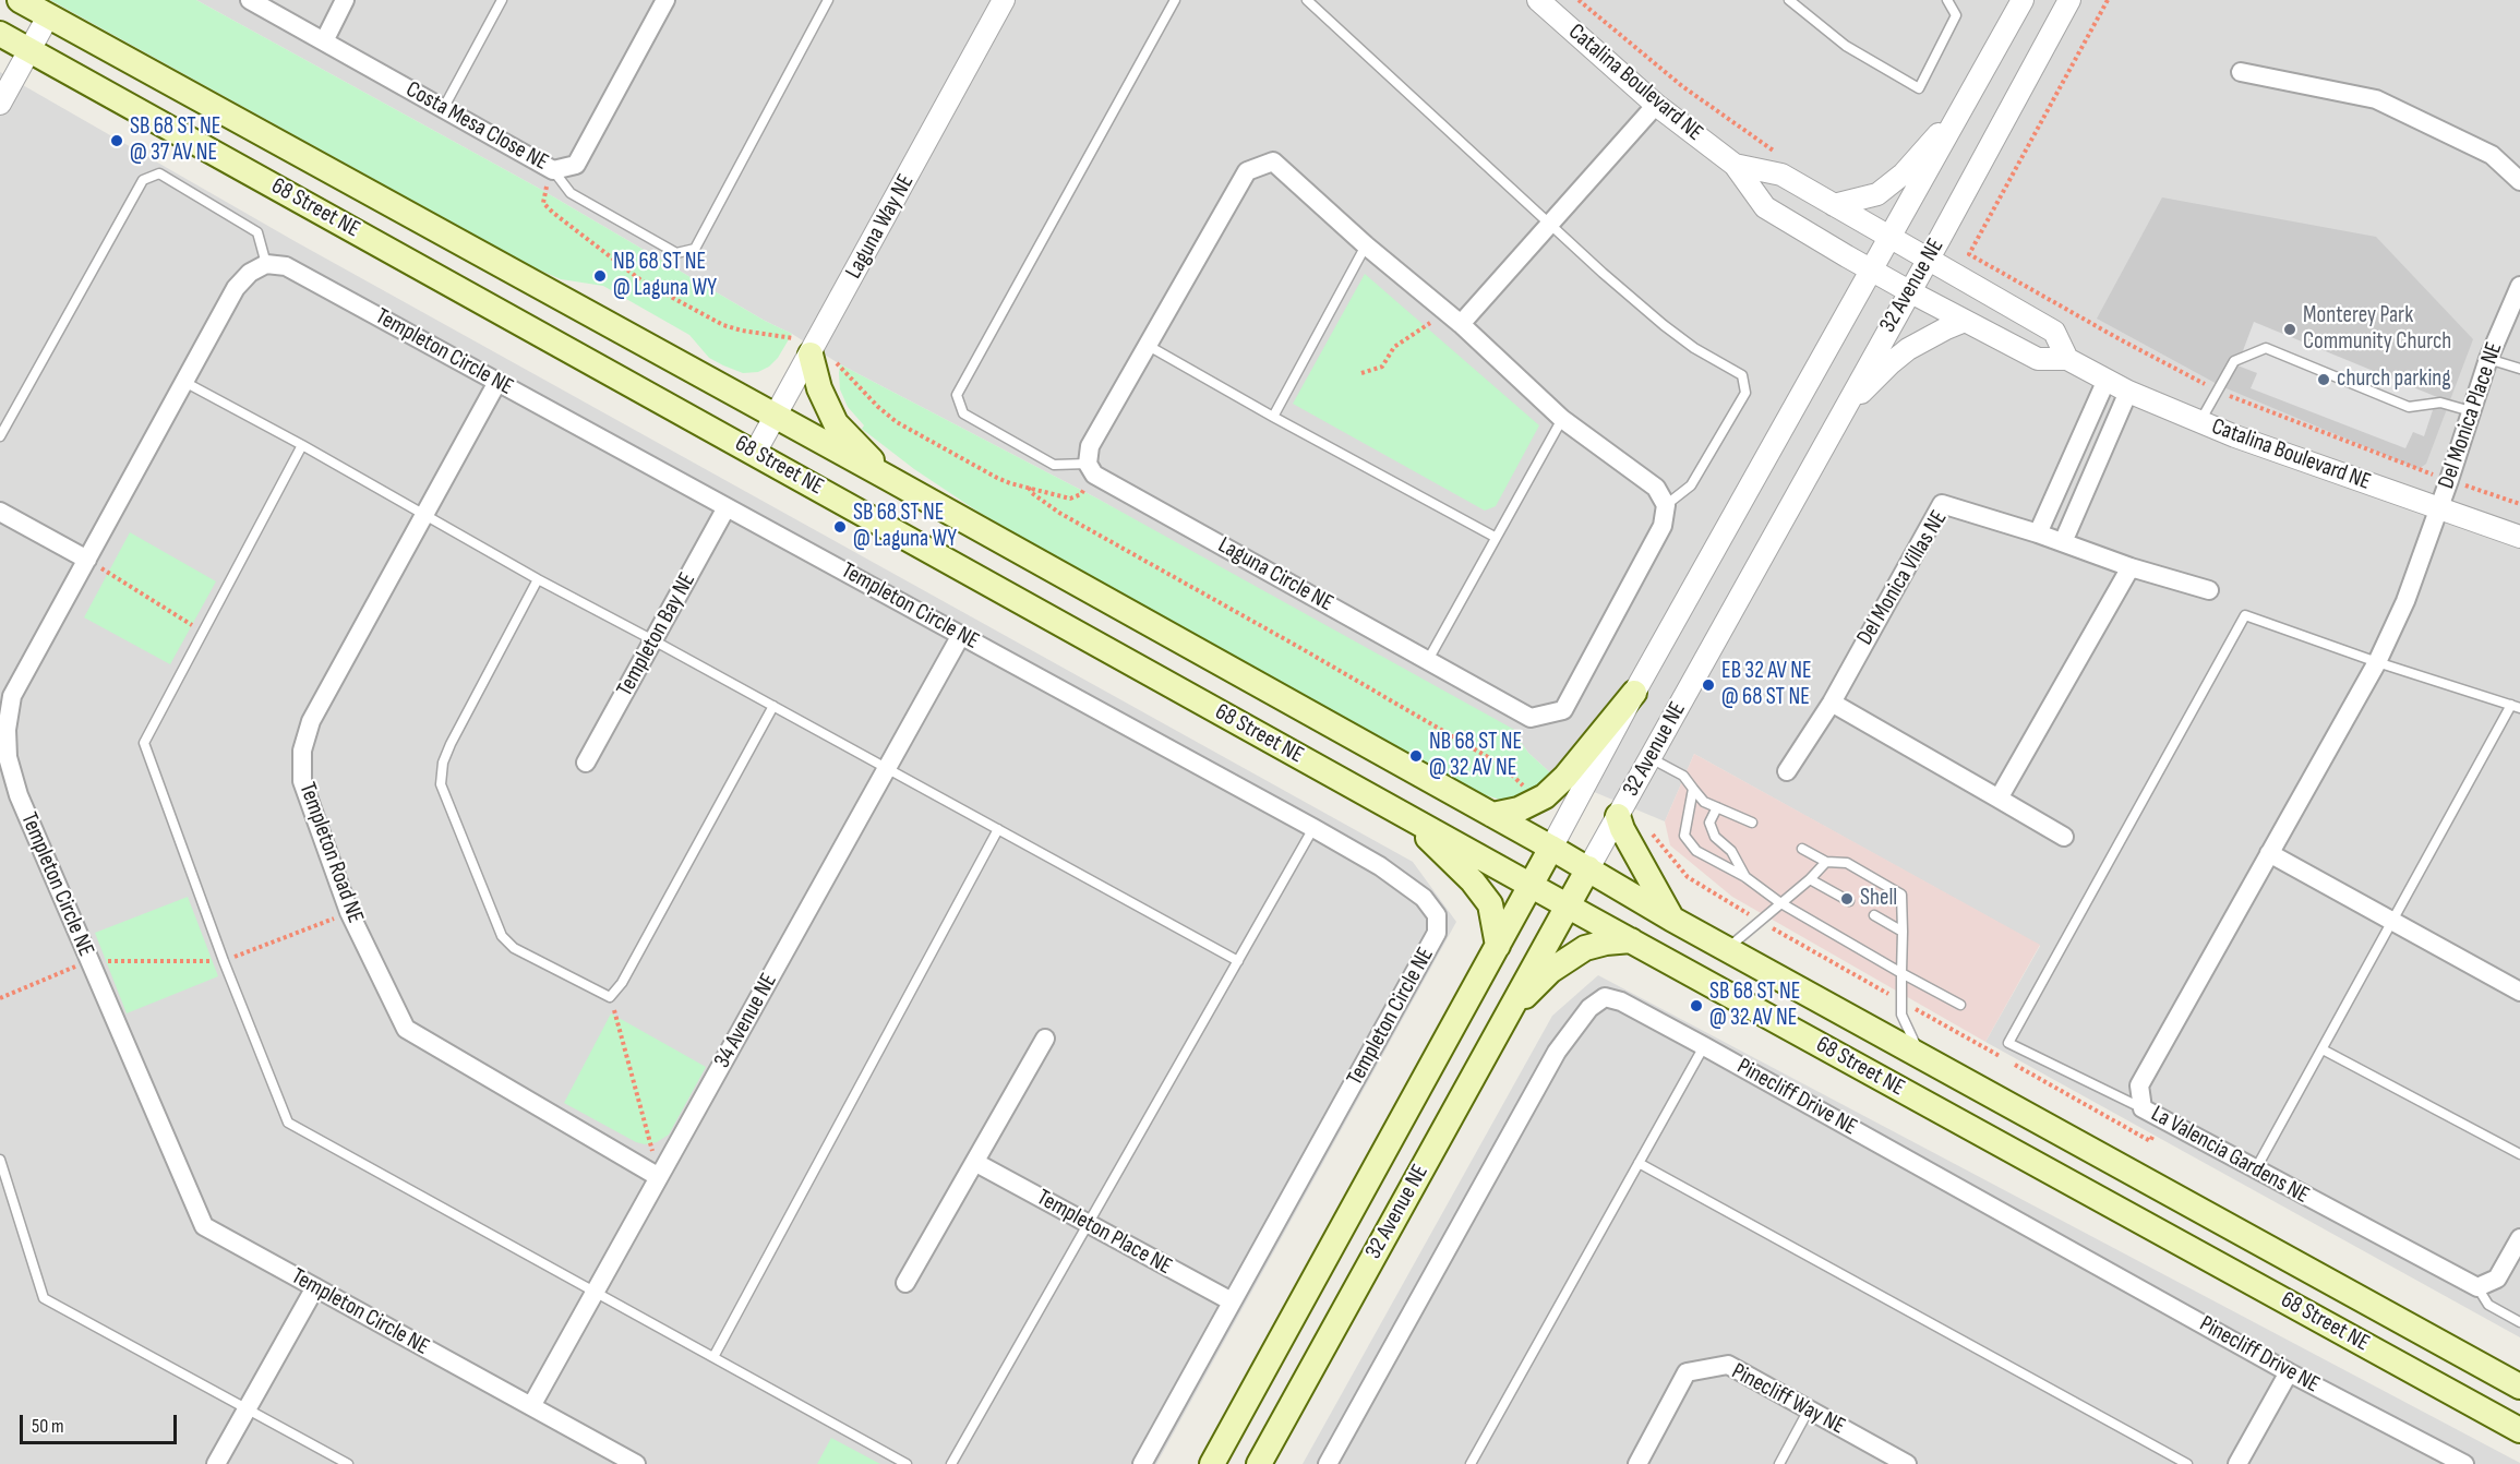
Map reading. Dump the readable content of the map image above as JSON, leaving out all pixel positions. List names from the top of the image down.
{
  "streets": {
    "main road": ["68 Street NE", "32 Avenue NE"],
    "street": [
      "Catalina Boulevard NE",
      "Costa Mesa Close NE",
      "Laguna Way NE",
      "Templeton Circle NE",
      "Del Monica Place NE",
      "Laguna Circle NE",
      "Del Monica Villas NE",
      "Templeton Bay NE",
      "Templeton Road NE",
      "34 Avenue NE",
      "Pinecliff Drive NE",
      "La Valencia Gardens NE",
      "Templeton Place NE",
      "Pinecliff Way NE"
    ]
  },
  "crossings": [
    ["Catalina Boulevard NE", "32 Avenue NE"],
    ["Catalina Boulevard NE", "Del Monica Place NE"],
    ["Catalina Boulevard NE", "La Valencia Gardens NE"],
    ["68 Street NE", "Laguna Way NE"],
    ["68 Street NE", "32 Avenue NE"],
    ["Templeton Circle NE", "Templeton Bay NE"],
    ["Templeton Circle NE", "Templeton Road NE"],
    ["Templeton Circle NE", "34 Avenue NE"],
    ["Templeton Circle NE", "Templeton Place NE"],
    ["Del Monica Place NE", "La Valencia Gardens NE"],
    ["Templeton Road NE", "34 Avenue NE"]
  ],
  "places": [
    "SB 68 ST NE @ 37 AV NE",
    "NB 68 ST NE @ Laguna WY",
    "Monterey Park Community Church",
    "church parking",
    "SB 68 ST NE @ Laguna WY",
    "EB 32 AV NE @ 68 ST NE",
    "NB 68 ST NE @ 32 AV NE",
    "Shell",
    "SB 68 ST NE @ 32 AV NE"
  ],
  "scale_bar": "50 m"
}
